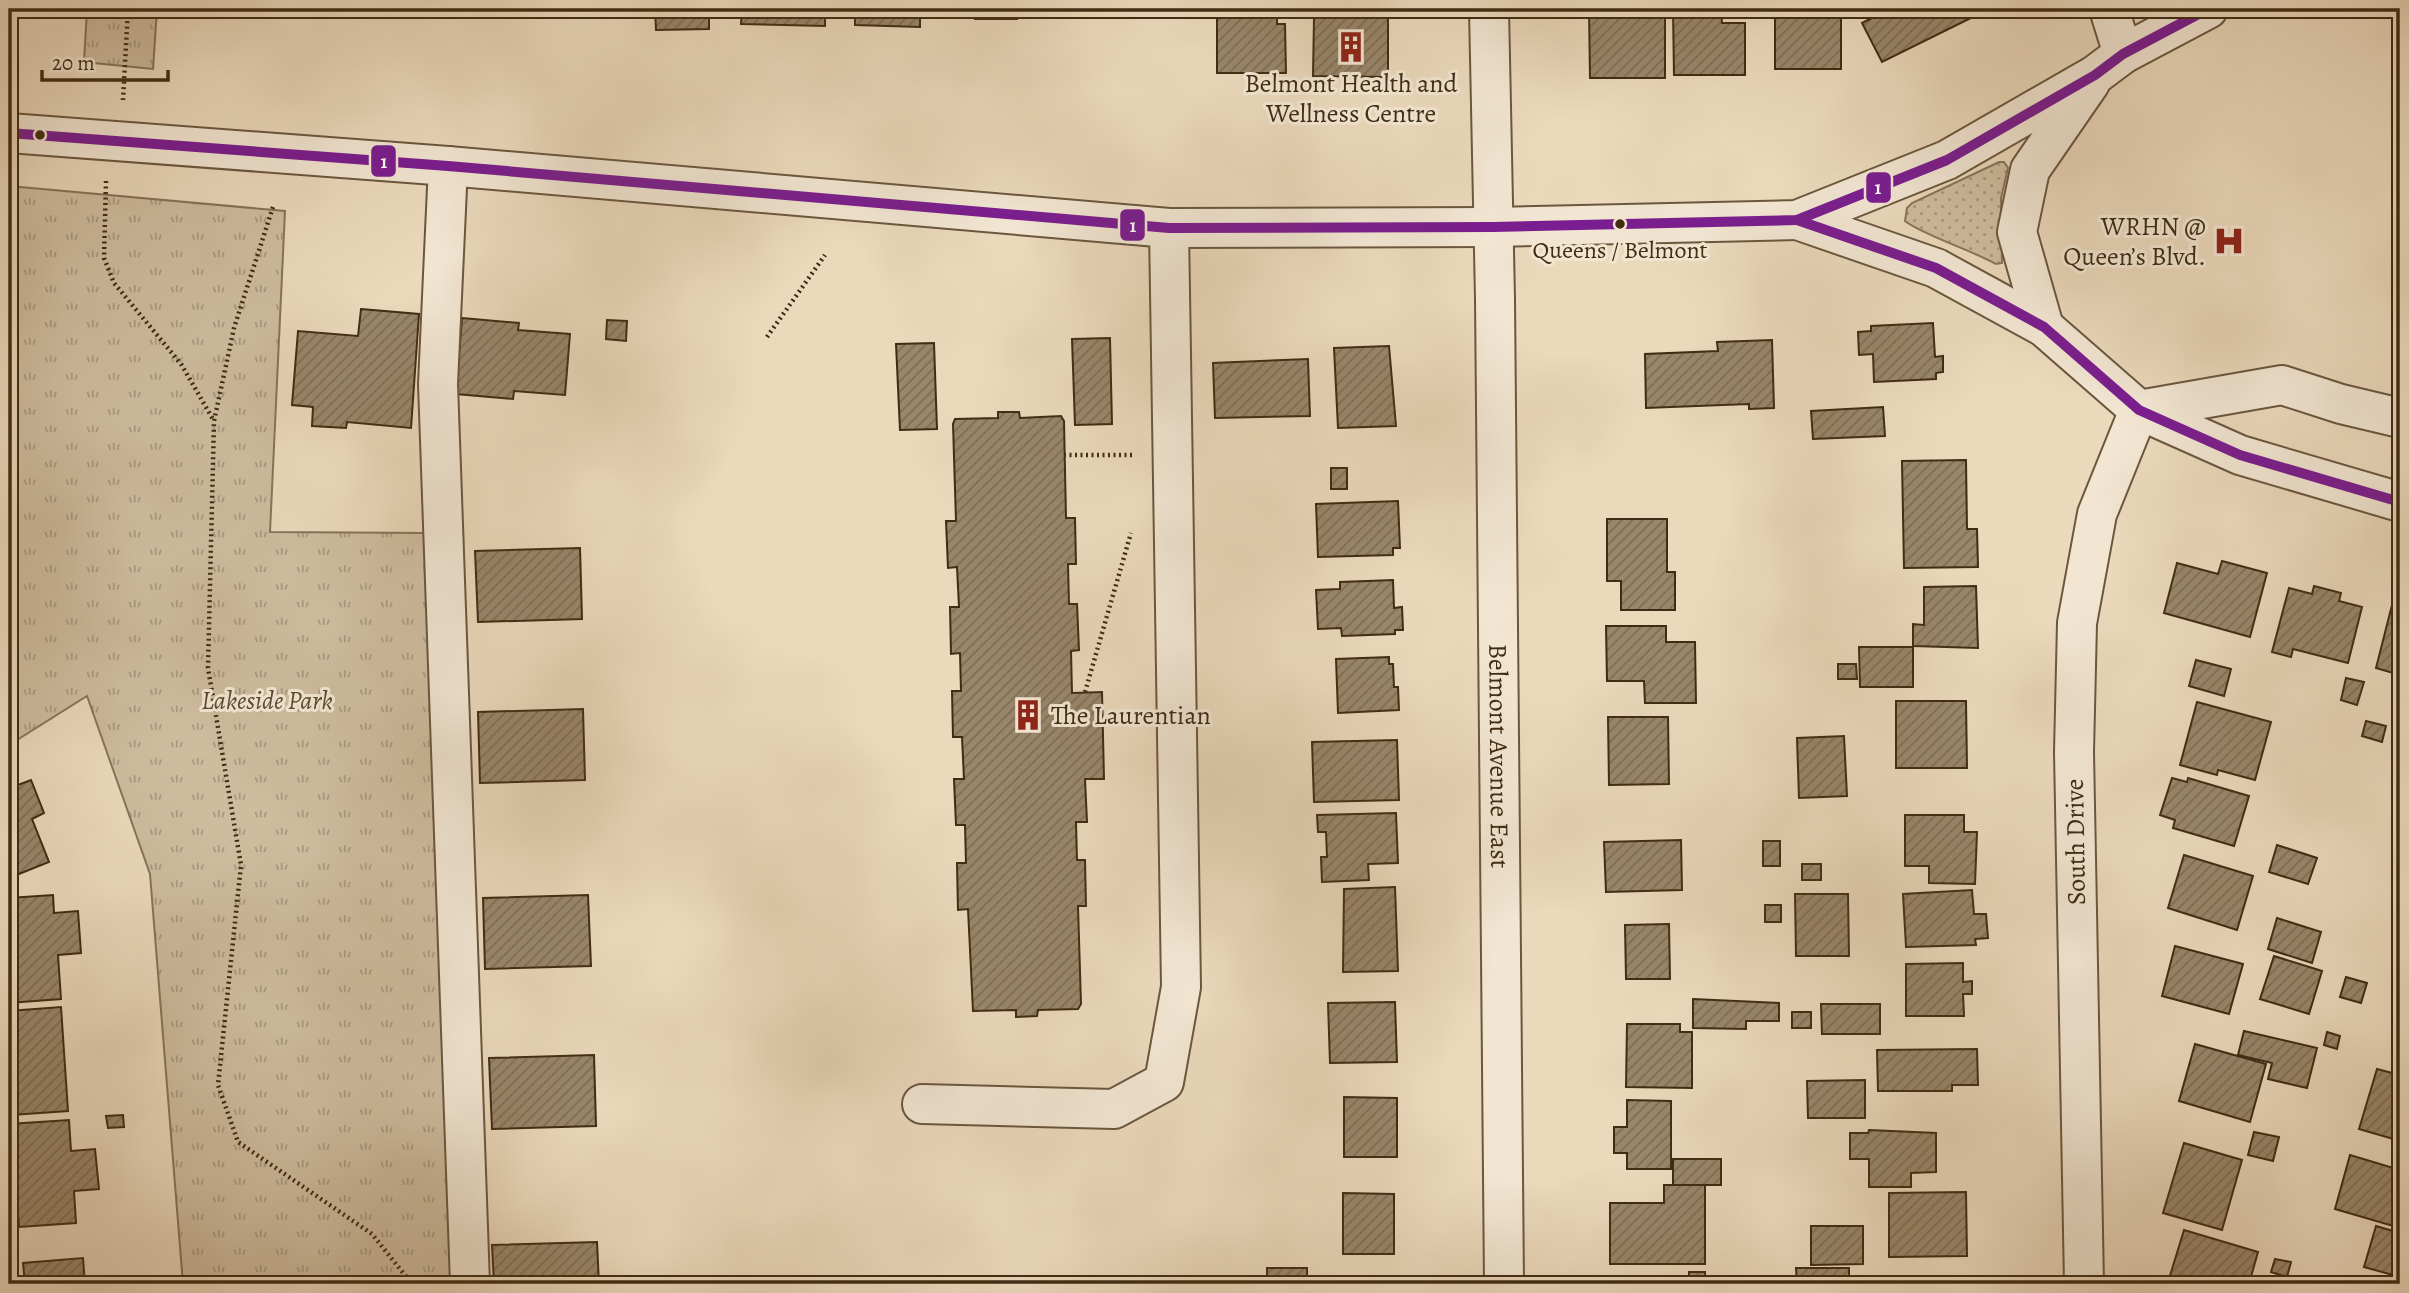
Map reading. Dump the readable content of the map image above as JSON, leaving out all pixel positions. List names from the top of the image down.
{
  "streets": {
    "street": ["Belmont Avenue East", "South Drive"]
  },
  "parks": ["Lakeside Park"],
  "places": {
    "building": ["Belmont Health and Wellness Centre", "The Laurentian"],
    "other": ["Queens / Belmont"],
    "hospital": ["WRHN @ Queen’s Blvd."]
  },
  "lines": ["transit line 1"],
  "scale_bar": "20 m"
}
